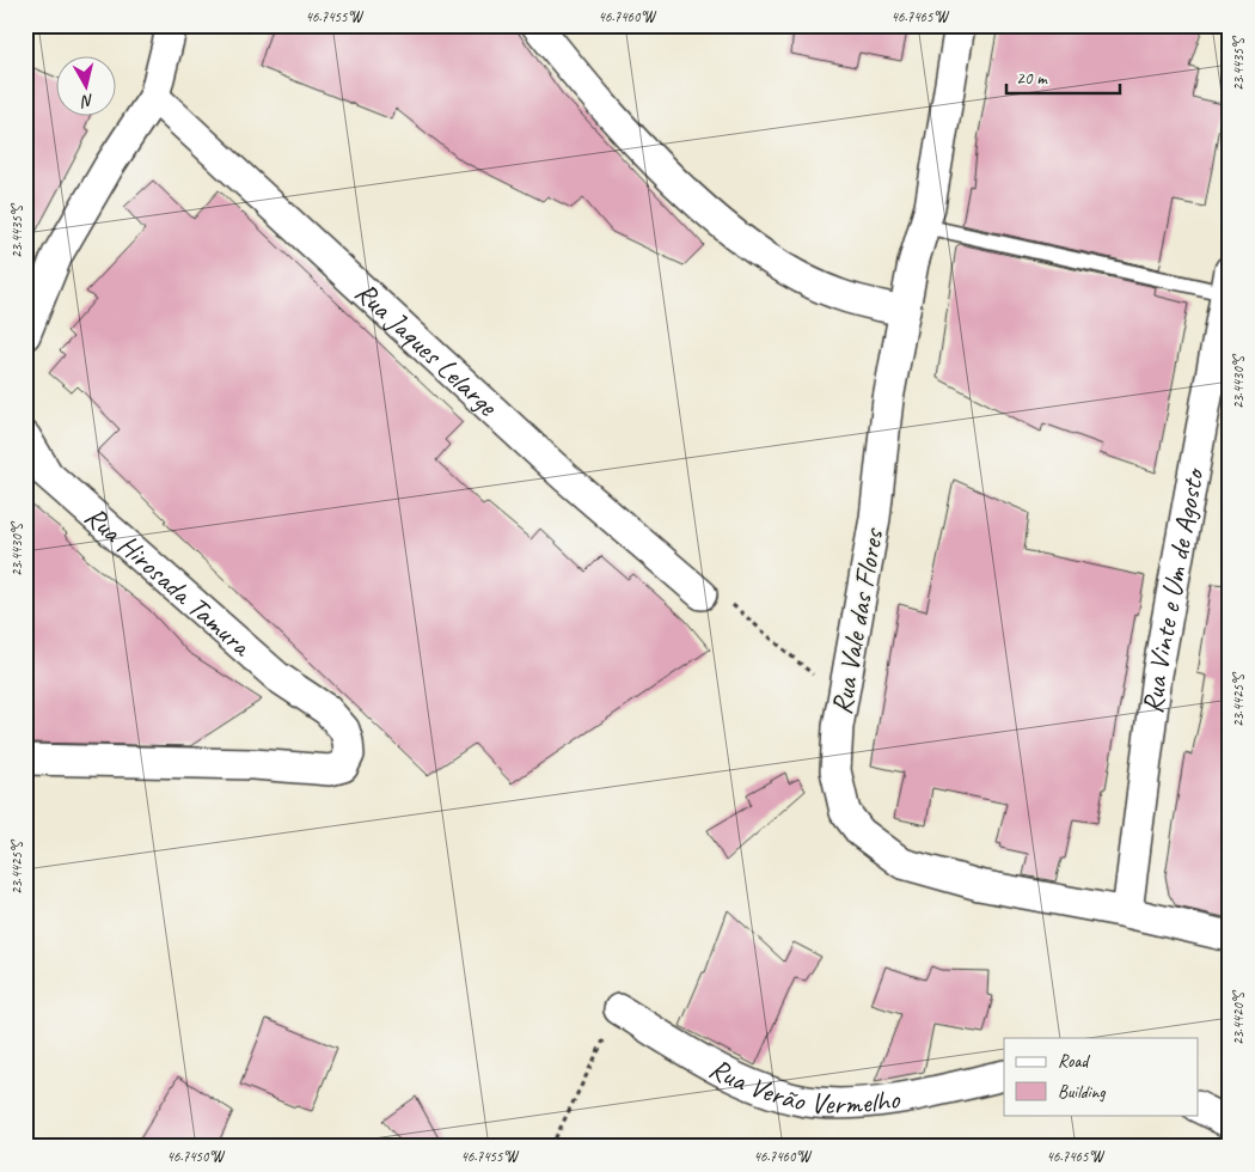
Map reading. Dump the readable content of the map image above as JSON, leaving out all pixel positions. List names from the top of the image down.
{
  "streets": {
    "street": [
      "Rua Jaques Lelarge",
      "Rua Hirosada Tamura",
      "Rua Vinte e Um de Agosto",
      "Rua Vale das Flores",
      "Rua Verão Vermelho"
    ]
  },
  "crossings": [
    ["Rua Vinte e Um de Agosto", "Rua Vale das Flores"]
  ],
  "legend": ["Road", "Building"],
  "scale_bar": "20 m",
  "north": "bottom",
  "coordinates": [
    "46.7455°W",
    "46.7460°W",
    "46.7465°W",
    "23.4435°S",
    "23.4430°S",
    "23.4425°S",
    "23.4420°S",
    "46.7450°W"
  ]
}
